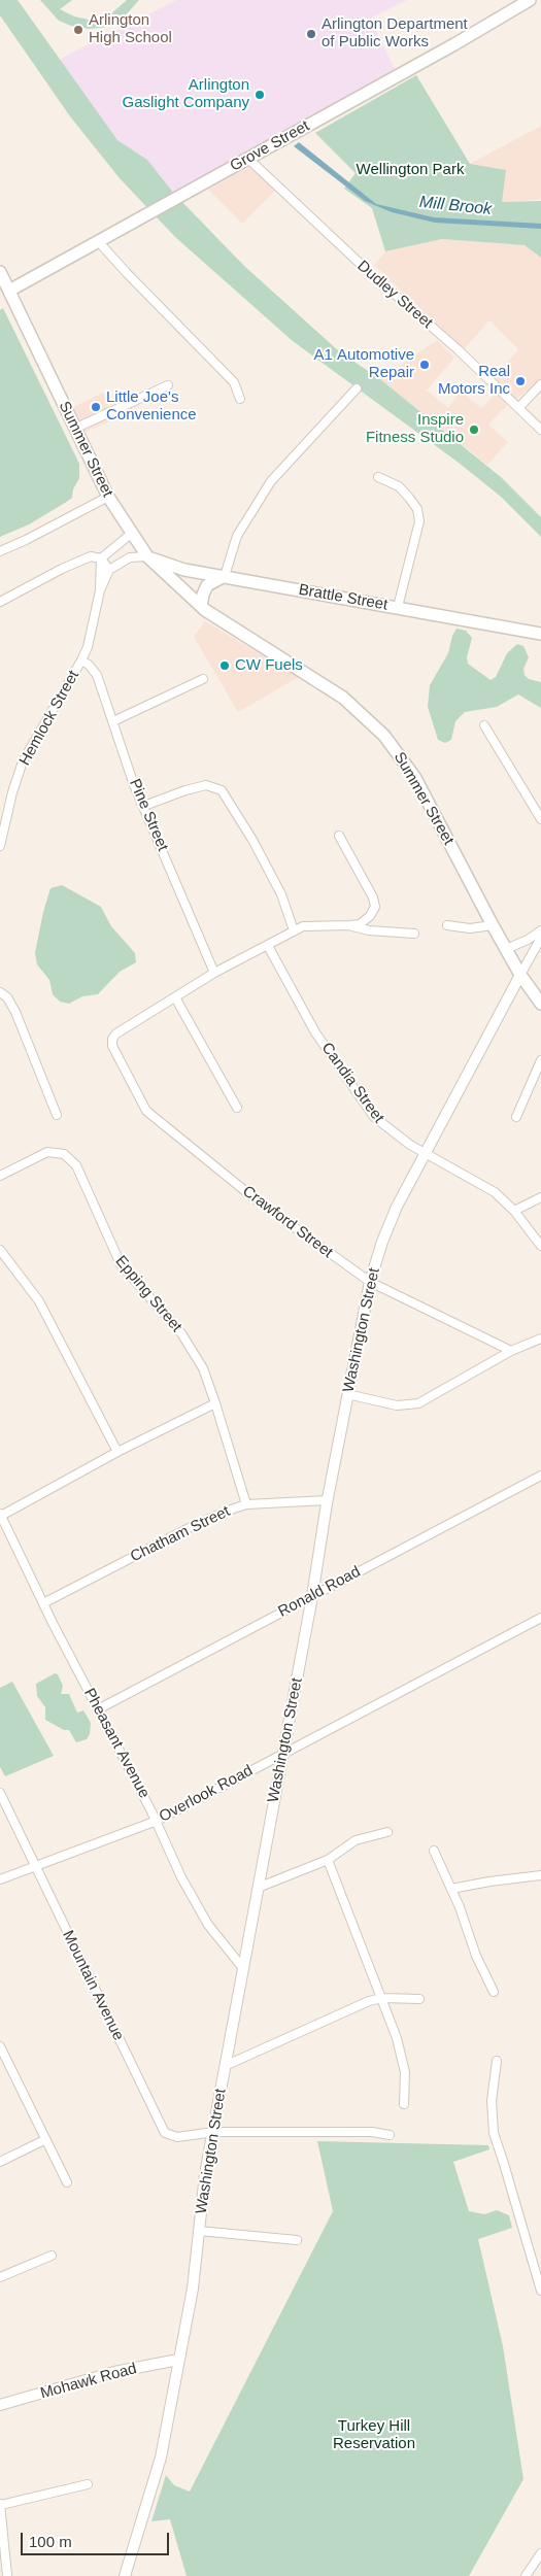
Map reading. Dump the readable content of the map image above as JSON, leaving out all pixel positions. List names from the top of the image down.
{
  "streets": {
    "main road": ["Grove Street", "Summer Street", "Brattle Street"],
    "street": [
      "Dudley Street",
      "Hemlock Street",
      "Pine Street",
      "Candia Street",
      "Crawford Street",
      "Epping Street",
      "Washington Street",
      "Chatham Street",
      "Ronald Road",
      "Pheasant Avenue",
      "Overlook Road",
      "Mountain Avenue",
      "Mohawk Road"
    ]
  },
  "crossings": [
    ["Grove Street", "Dudley Street"],
    ["Grove Street", "Summer Street"],
    ["Summer Street", "Brattle Street"],
    ["Summer Street", "Washington Street"],
    ["Hemlock Street", "Pine Street"],
    ["Candia Street", "Washington Street"],
    ["Crawford Street", "Washington Street"],
    ["Epping Street", "Chatham Street"],
    ["Washington Street", "Chatham Street"],
    ["Washington Street", "Ronald Road"],
    ["Washington Street", "Pheasant Avenue"],
    ["Washington Street", "Overlook Road"],
    ["Washington Street", "Mountain Avenue"],
    ["Washington Street", "Mohawk Road"],
    ["Chatham Street", "Pheasant Avenue"],
    ["Ronald Road", "Pheasant Avenue"],
    ["Pheasant Avenue", "Overlook Road"],
    ["Overlook Road", "Mountain Avenue"]
  ],
  "water": ["Mill Brook"],
  "parks": ["Wellington Park", "Turkey Hill Reservation"],
  "places": [
    "Arlington High School",
    "Arlington Department of Public Works",
    "Arlington Gaslight Company",
    "A1 Automotive Repair",
    "Real Motors Inc",
    "Little Joe's Convenience",
    "Inspire Fitness Studio",
    "CW Fuels"
  ],
  "scale_bar": "100 m"
}
